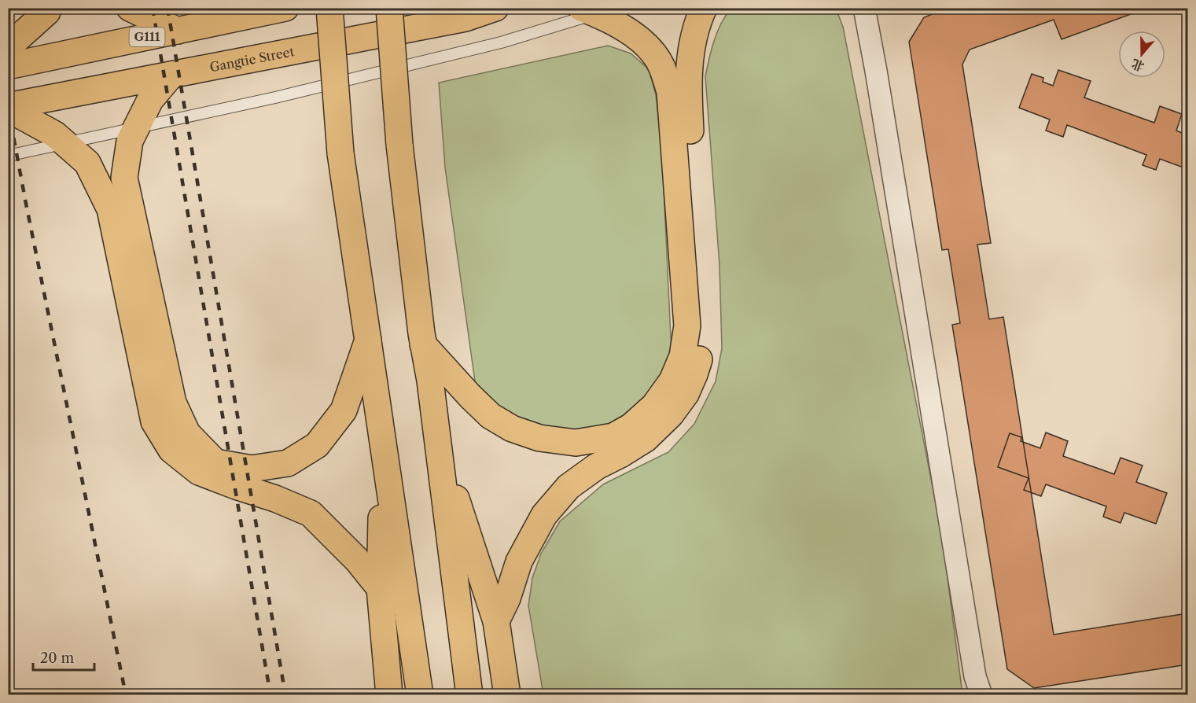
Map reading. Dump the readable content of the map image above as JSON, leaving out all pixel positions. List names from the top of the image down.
{
  "streets": {
    "highway": ["G111", "Gangtie Street"]
  },
  "scale_bar": "20 m",
  "north": "bottom"
}
